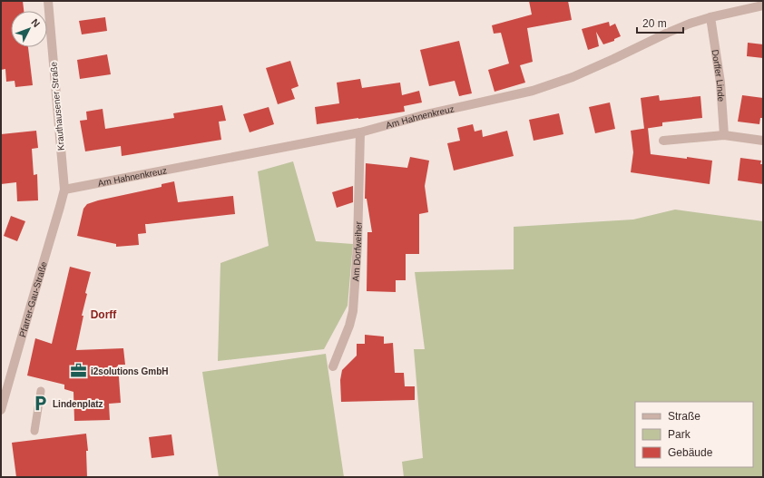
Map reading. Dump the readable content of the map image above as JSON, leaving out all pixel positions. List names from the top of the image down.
{
  "streets": {
    "street": [
      "Dorffer Linde",
      "Krauthausener Straße",
      "Am Hahnenkreuz",
      "Am Dorfweiher",
      "Pfarrer-Gau-Straße"
    ]
  },
  "crossings": [
    ["Dorffer Linde", "Am Hahnenkreuz"],
    ["Krauthausener Straße", "Am Hahnenkreuz"],
    ["Krauthausener Straße", "Pfarrer-Gau-Straße"],
    ["Am Hahnenkreuz", "Am Dorfweiher"],
    ["Am Hahnenkreuz", "Pfarrer-Gau-Straße"]
  ],
  "districts": ["Dorff"],
  "places": {
    "office": ["i2solutions GmbH"],
    "parking": ["Lindenplatz"]
  },
  "legend": ["Straße", "Park", "Gebäude"],
  "scale_bar": "20 m",
  "north": "top right"
}
